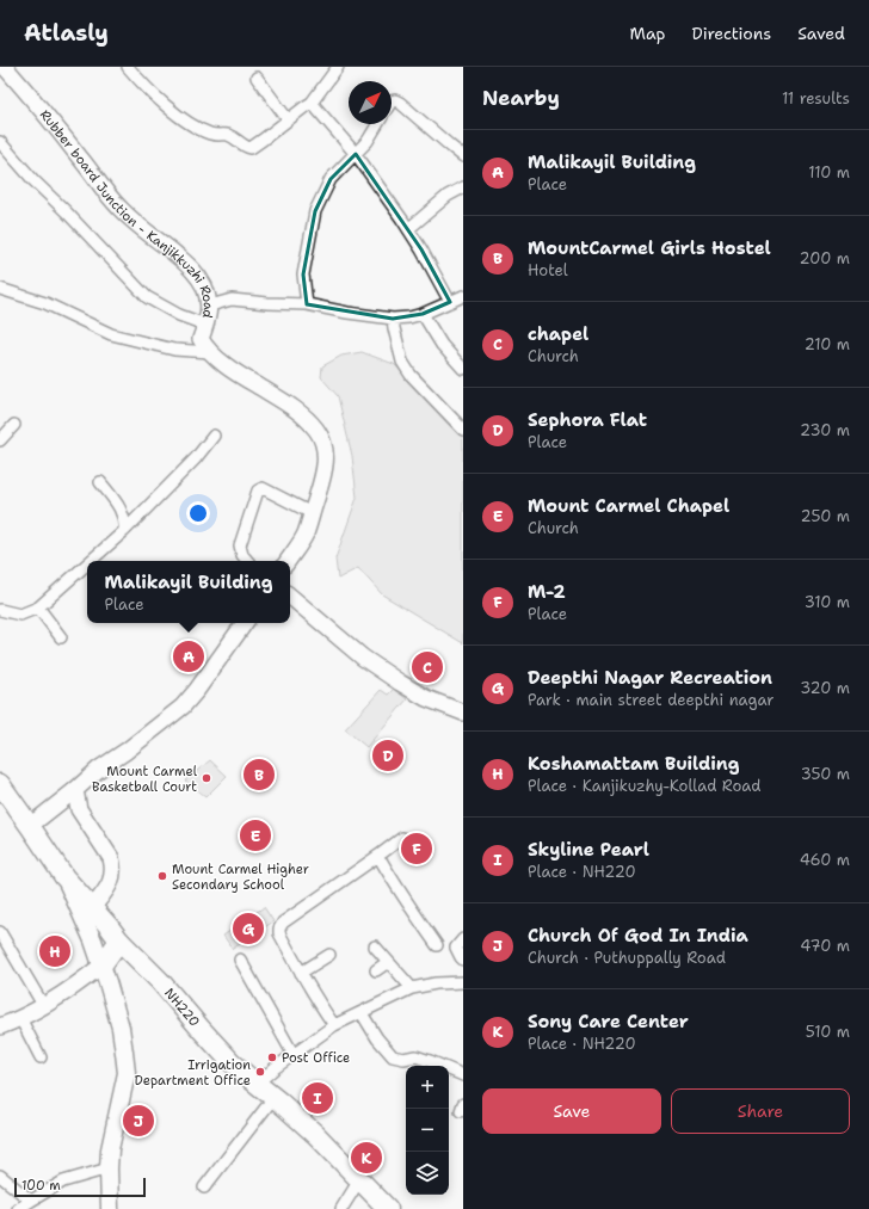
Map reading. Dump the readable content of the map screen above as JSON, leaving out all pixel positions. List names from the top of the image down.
{
  "streets": {
    "highway": ["NH220"],
    "main road": ["Rubber board Junction - Kanjikkuzhi Road"]
  },
  "places": [
    "Mount Carmel Basketball Court",
    "Mount Carmel Higher Secondary School",
    "Post Office",
    "Irrigation Department Office"
  ],
  "scale_bar": "100 m",
  "north": "top right",
  "page": {
    "header": "Atlasly",
    "nav": ["Map", "Directions", "Saved"],
    "heading": ["Nearby", "11 results"],
    "list": [
      {
        "mark": "A",
        "name": "Malikayil Building",
        "note": "Place",
        "value": "110 m"
      },
      {
        "mark": "B",
        "name": "MountCarmel Girls Hostel",
        "note": "Hotel",
        "value": "200 m"
      },
      {
        "mark": "C",
        "name": "chapel",
        "note": "Church",
        "value": "210 m"
      },
      {
        "mark": "D",
        "name": "Sephora Flat",
        "note": "Place",
        "value": "230 m"
      },
      {
        "mark": "E",
        "name": "Mount Carmel Chapel",
        "note": "Church",
        "value": "250 m"
      },
      {
        "mark": "F",
        "name": "M-2",
        "note": "Place",
        "value": "310 m"
      },
      {
        "mark": "G",
        "name": "Deepthi Nagar Recreation",
        "note": "Park · main street deepthi nagar",
        "value": "320 m"
      },
      {
        "mark": "H",
        "name": "Koshamattam Building",
        "note": "Place · Kanjikuzhy-Kollad Road",
        "value": "350 m"
      },
      {
        "mark": "I",
        "name": "Skyline Pearl",
        "note": "Place · NH220",
        "value": "460 m"
      },
      {
        "mark": "J",
        "name": "Church Of God In India",
        "note": "Church · Puthuppally Road",
        "value": "470 m"
      },
      {
        "mark": "K",
        "name": "Sony Care Center",
        "note": "Place · NH220",
        "value": "510 m"
      }
    ],
    "popup": ["Malikayil Building", "Place"],
    "pins": [
      "A",
      "C",
      "D",
      "B",
      "E",
      "F",
      "G",
      "H",
      "I",
      "J",
      "K"
    ],
    "map_buttons": ["+", "−"],
    "buttons": ["Save", "Share"],
    "scale": "100 m"
  }
}
